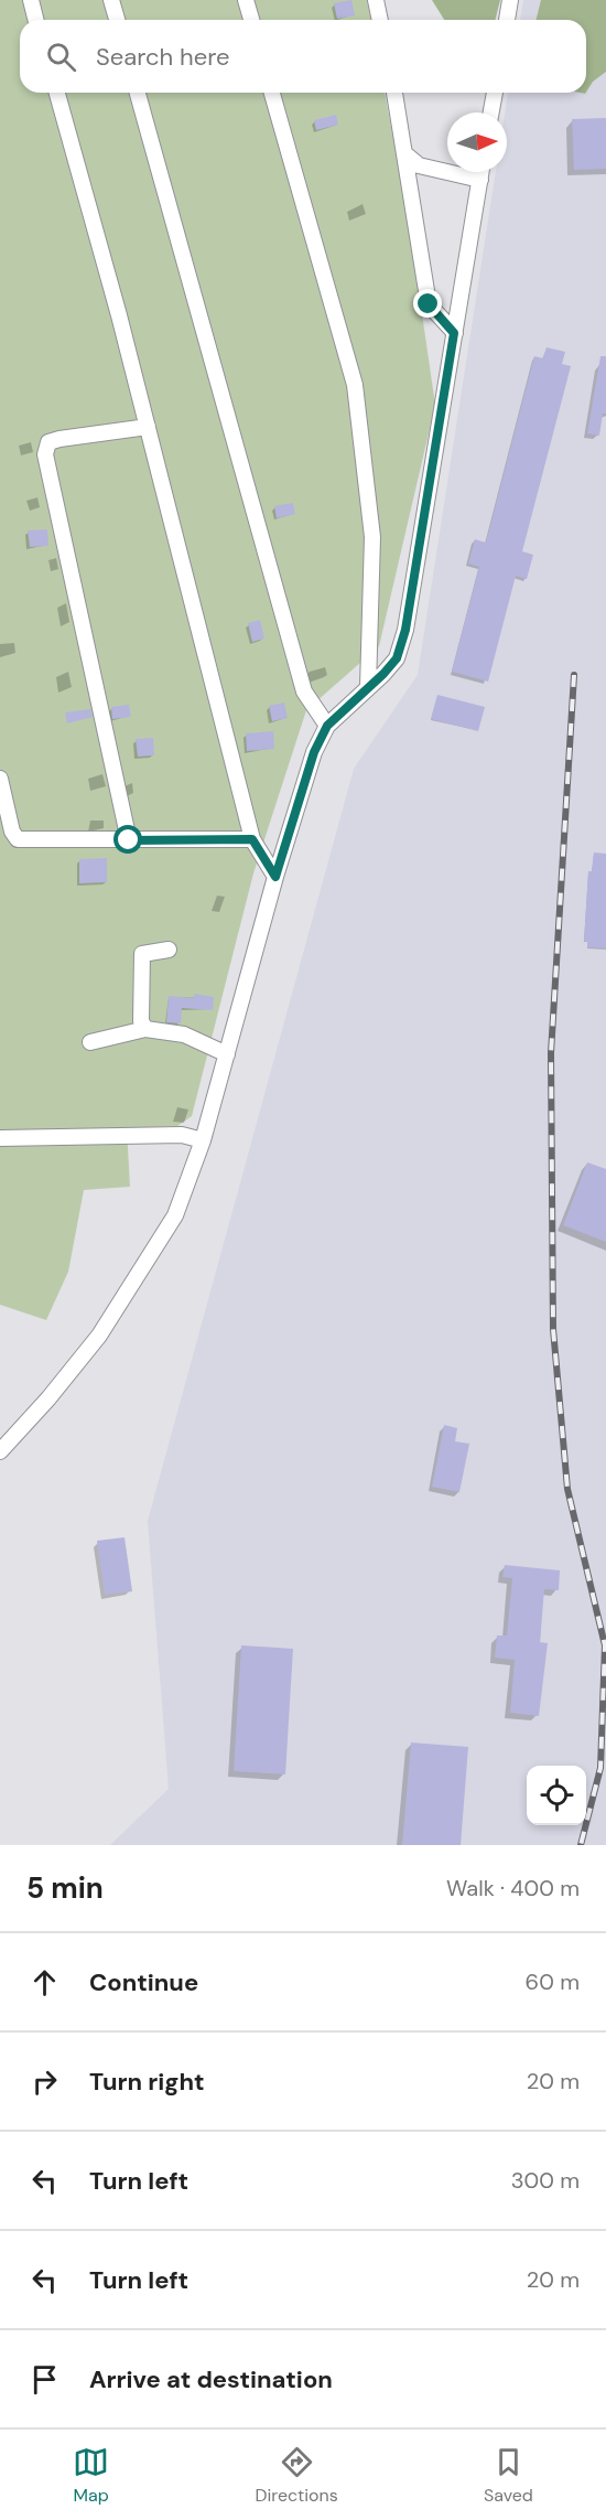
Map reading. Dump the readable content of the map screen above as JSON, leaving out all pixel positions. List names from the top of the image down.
{
  "north": "right",
  "page": {
    "search": "Search here",
    "heading": ["5 min", "Walk · 400 m"],
    "list": [
      ["Continue", "60 m"],
      ["Turn right", "20 m"],
      ["Turn left", "300 m"],
      ["Turn left", "20 m"],
      "Arrive at destination"
    ],
    "nav": ["Map", "Directions", "Saved"]
  }
}
